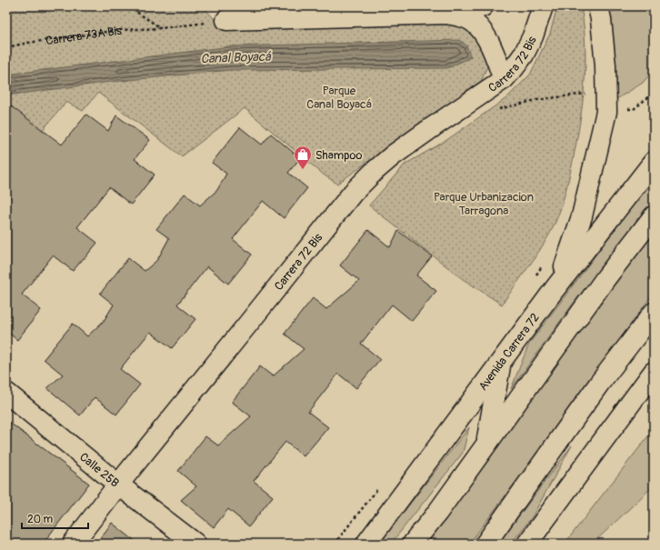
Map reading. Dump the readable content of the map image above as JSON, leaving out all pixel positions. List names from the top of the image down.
{
  "streets": {
    "main road": ["Carrera 72 Bis", "Avenida Carrera 72", "Calle 25B"],
    "path": ["Carrera 73A Bis"]
  },
  "crossings": [
    ["Carrera 72 Bis", "Calle 25B"]
  ],
  "water": ["Canal Boyacá"],
  "parks": ["Parque Canal Boyacá", "Parque Urbanizacion Tarragona"],
  "places": {
    "shop": ["Shampoo"]
  },
  "scale_bar": "20 m"
}
